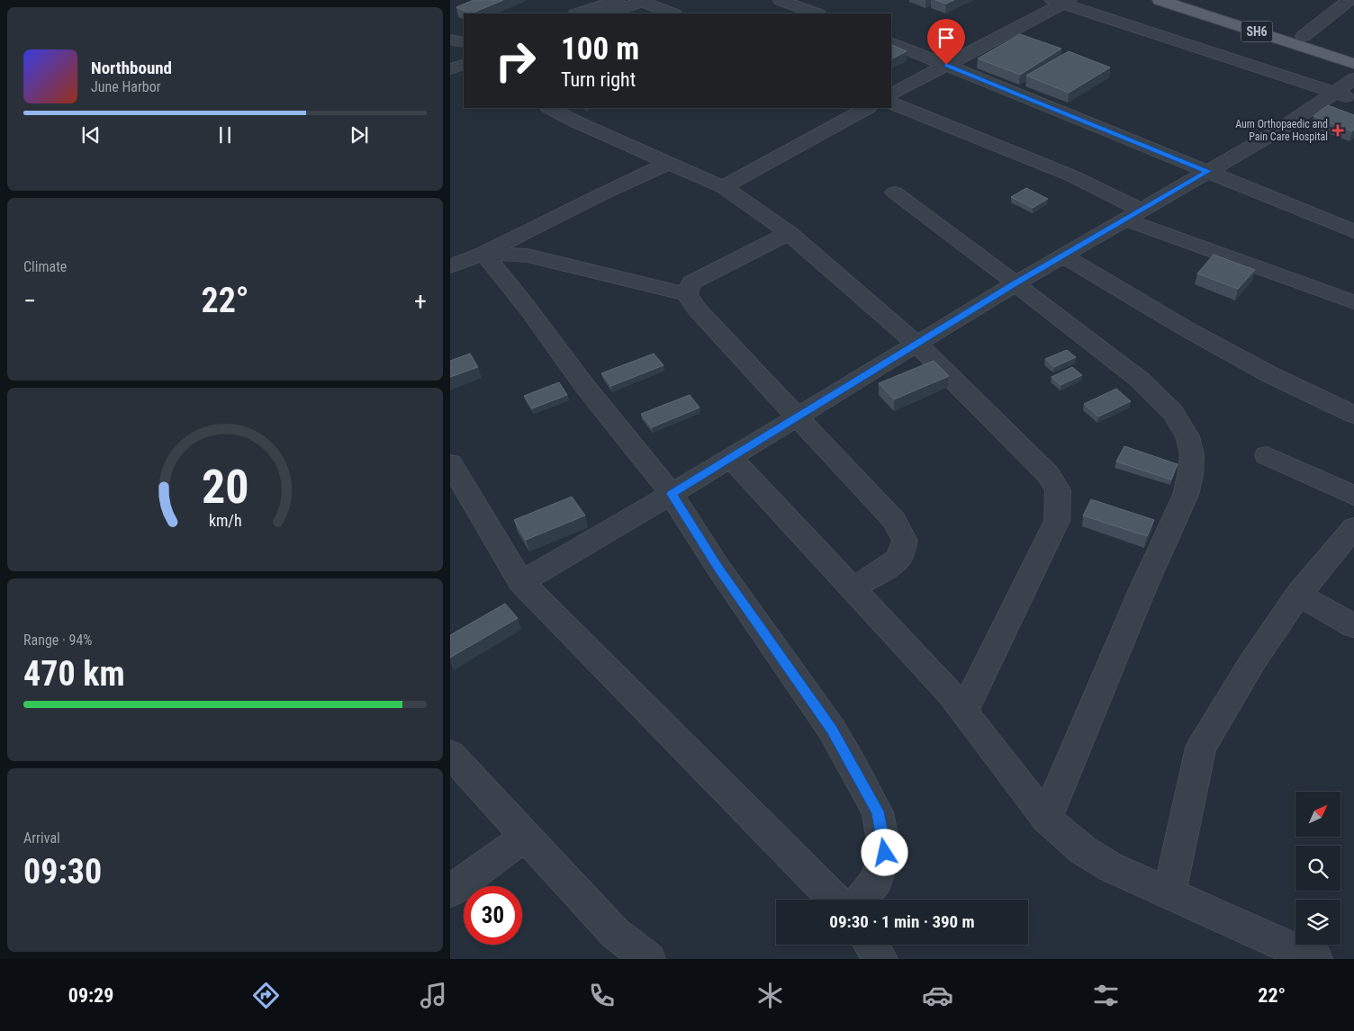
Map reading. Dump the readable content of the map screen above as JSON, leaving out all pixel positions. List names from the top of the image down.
{
  "streets": {
    "main road": ["SH6"]
  },
  "places": {
    "health": ["Aum Orthopaedic and Pain Care Hospital"]
  },
  "north": "top right",
  "page": {
    "turn": ["100 m", "Turn right"],
    "song": ["Northbound", "June Harbor"],
    "tile": [
      "Climate",
      ["Range · 94%", "470 km"],
      ["Arrival", "09:30"]
    ],
    "heat": ["−", "22°", "+"],
    "limit": "30",
    "trip": "09:30 · 1 min · 390 m",
    "tabs": ["09:29", "22°"],
    "gauge": ["20", "km/h"]
  }
}
